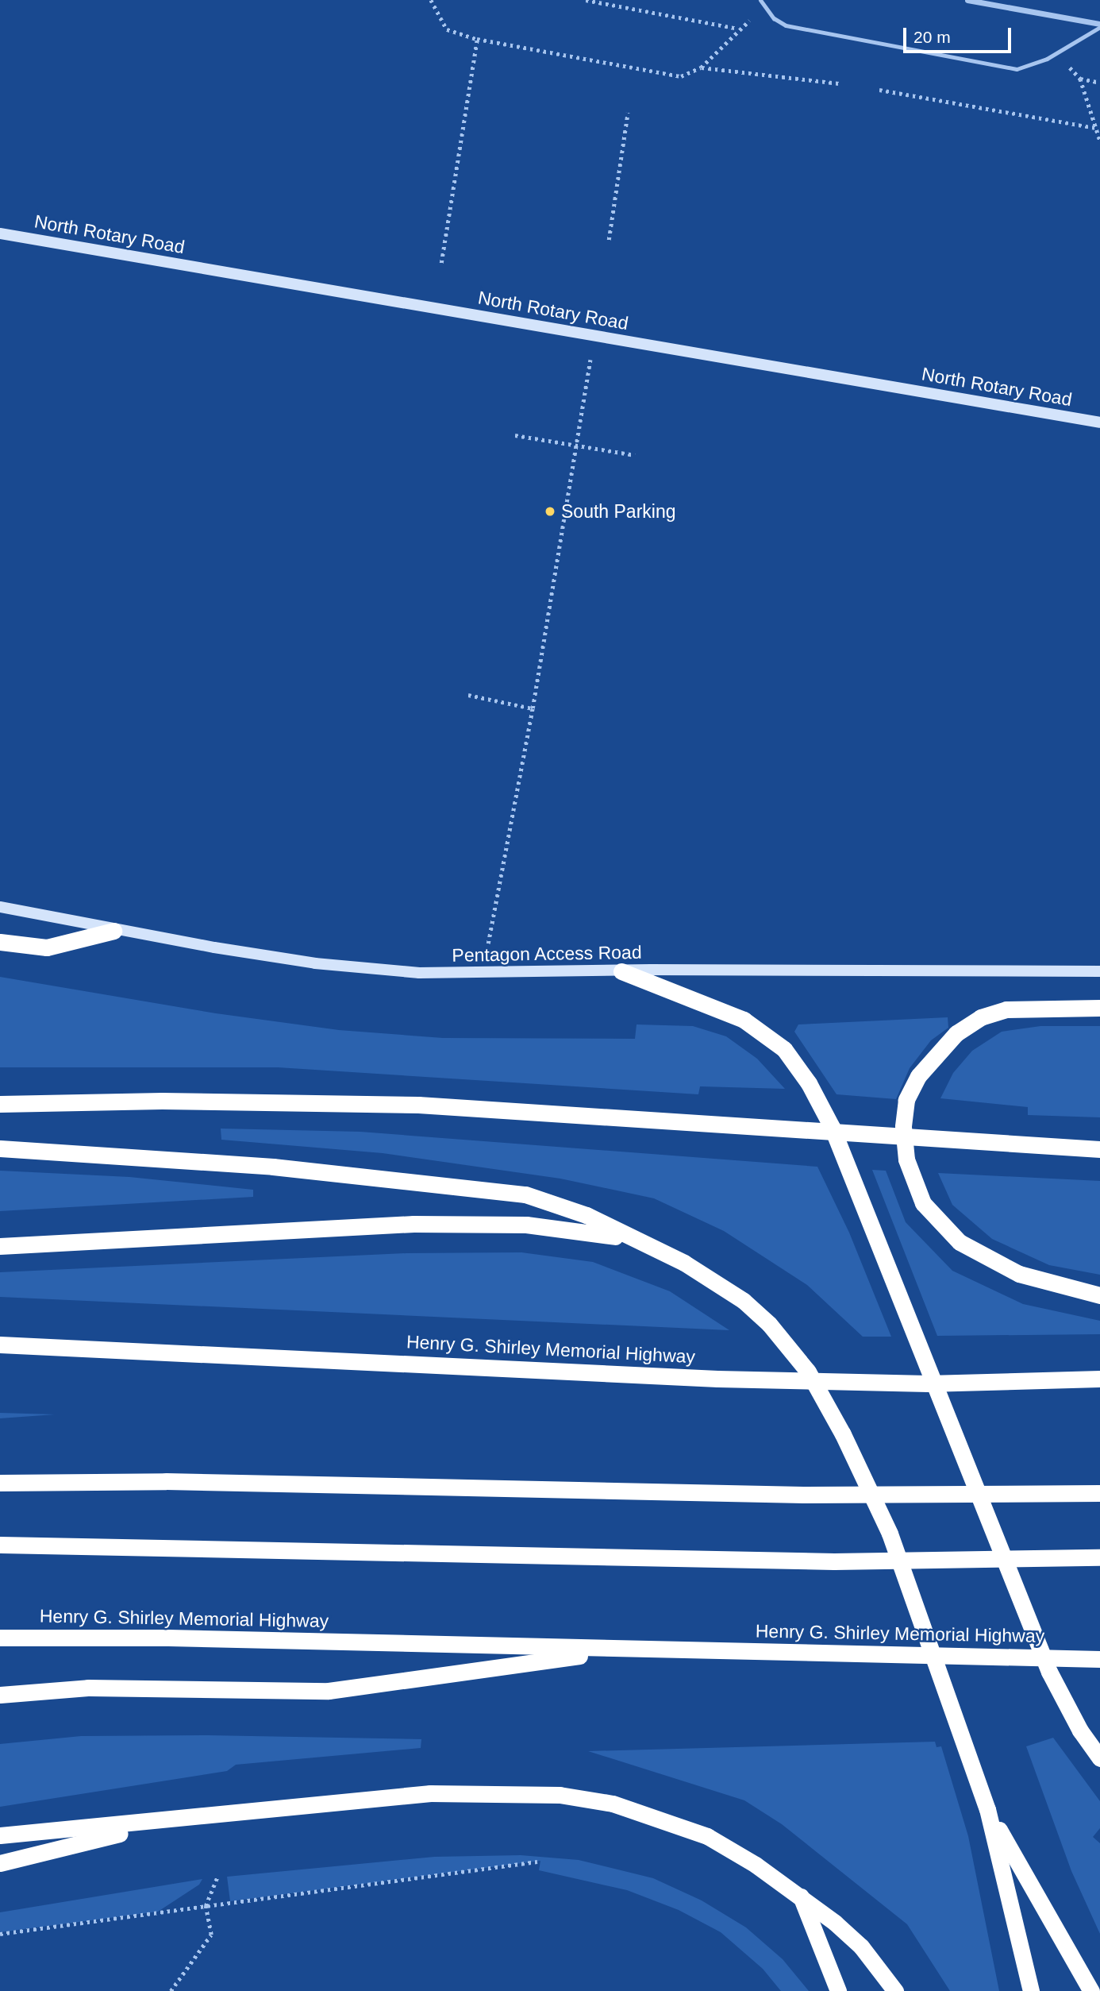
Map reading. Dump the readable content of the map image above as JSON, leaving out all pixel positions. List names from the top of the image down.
{
  "streets": {
    "highway": ["Henry G. Shirley Memorial Highway"],
    "street": ["North Rotary Road", "Pentagon Access Road"]
  },
  "places": ["South Parking"],
  "scale_bar": "20 m"
}
